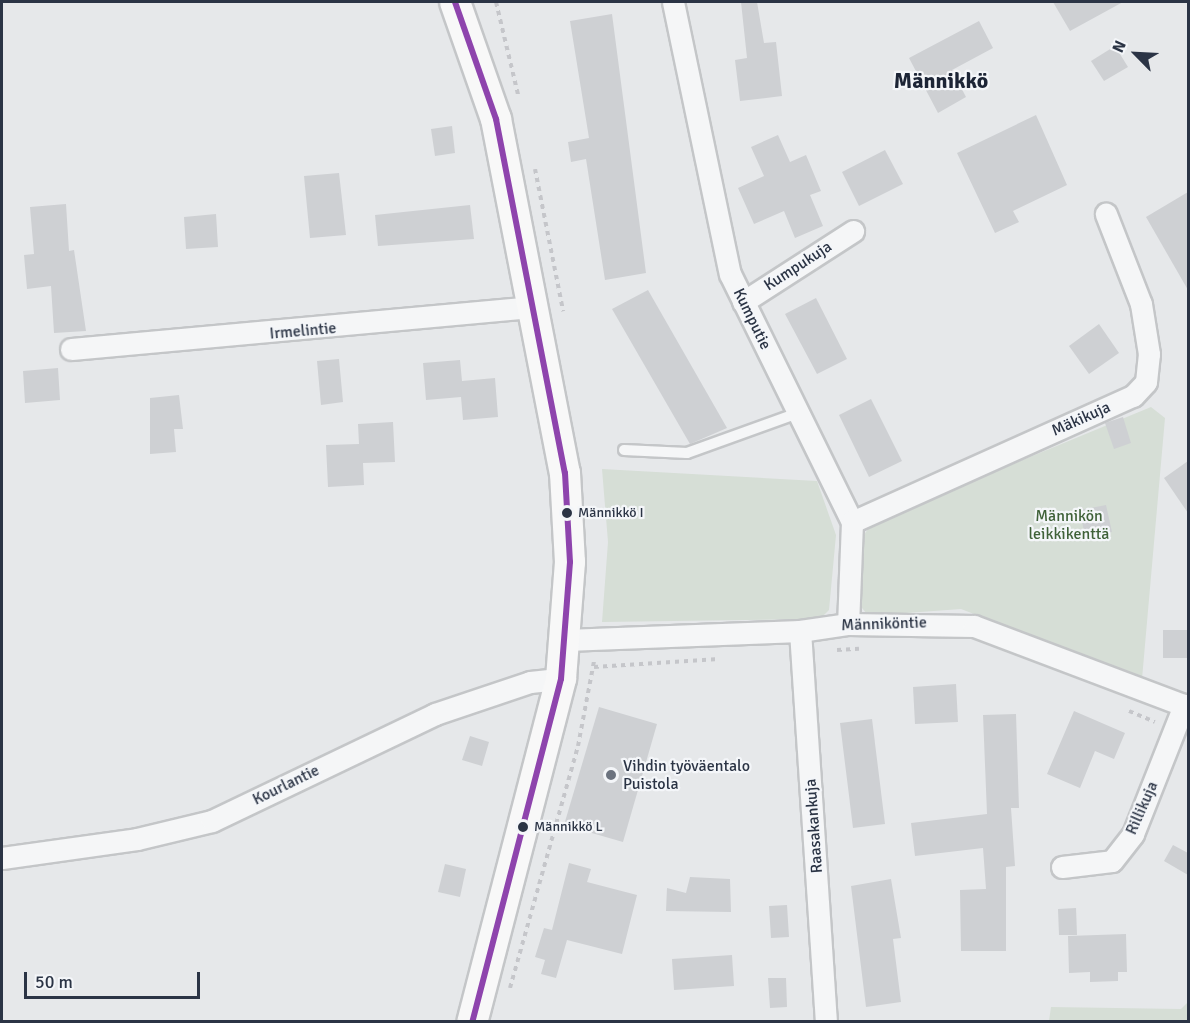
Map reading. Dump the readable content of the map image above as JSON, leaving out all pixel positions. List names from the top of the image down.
{
  "streets": {
    "street": [
      "Kumpukuja",
      "Kumputie",
      "Irmelintie",
      "Mäkikuja",
      "Männiköntie",
      "Kourlantie",
      "Rillikuja",
      "Raasakankuja"
    ]
  },
  "crossings": [
    ["Kumpukuja", "Kumputie"],
    ["Kumputie", "Mäkikuja"],
    ["Kumputie", "Männiköntie"],
    ["Männiköntie", "Rillikuja"],
    ["Männiköntie", "Raasakankuja"]
  ],
  "districts": ["Männikkö"],
  "parks": ["Männikön leikkikenttä"],
  "places": ["Männikkö I", "Vihdin työväentalo Puistola", "Männikkö L"],
  "scale_bar": "50 m",
  "north": "top left"
}
